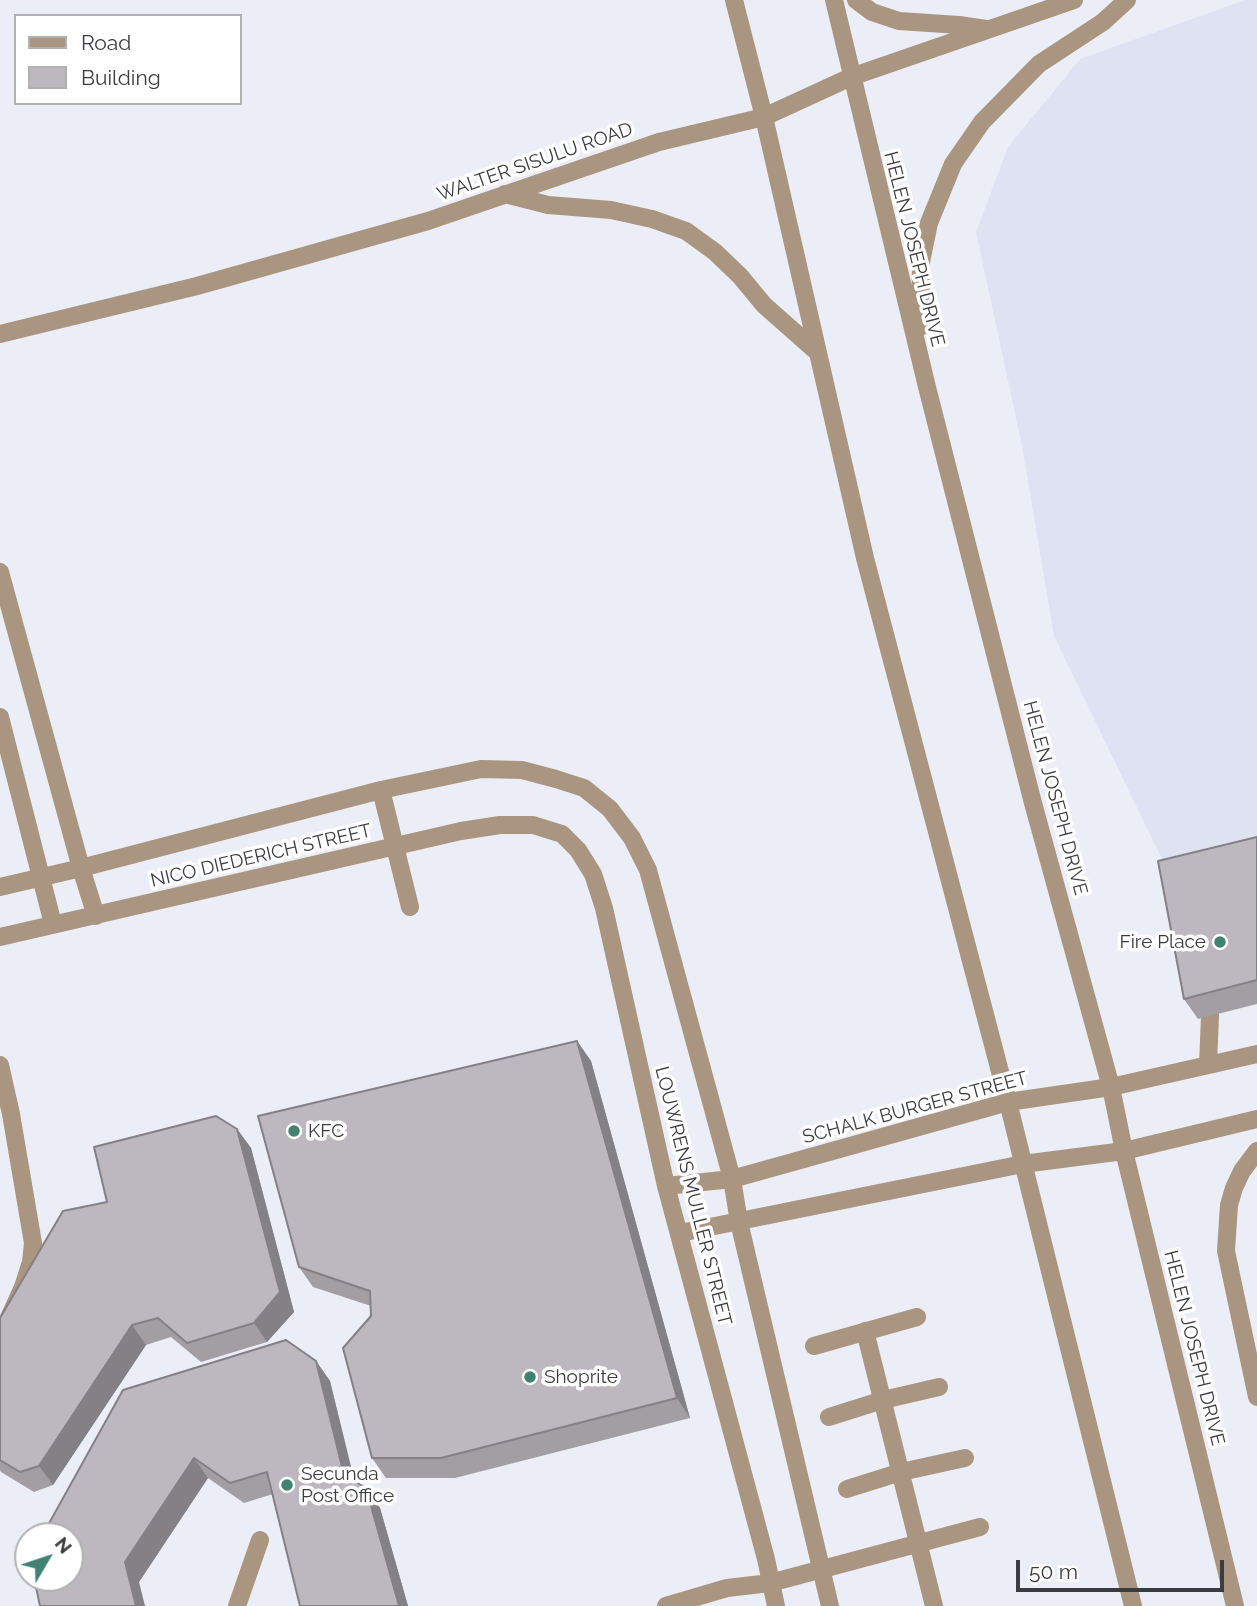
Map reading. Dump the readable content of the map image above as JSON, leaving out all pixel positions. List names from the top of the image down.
{
  "streets": {
    "street": [
      "WALTER SISULU ROAD",
      "HELEN JOSEPH DRIVE",
      "NICO DIEDERICH STREET",
      "SCHALK BURGER STREET",
      "LOUWRENS MULLER STREET"
    ]
  },
  "crossings": [
    ["WALTER SISULU ROAD", "HELEN JOSEPH DRIVE"],
    ["HELEN JOSEPH DRIVE", "SCHALK BURGER STREET"],
    ["NICO DIEDERICH STREET", "LOUWRENS MULLER STREET"],
    ["SCHALK BURGER STREET", "LOUWRENS MULLER STREET"]
  ],
  "places": [
    "Fire Place",
    "KFC",
    "Shoprite",
    "Secunda Post Office"
  ],
  "legend": ["Road", "Building"],
  "scale_bar": "50 m",
  "north": "top right"
}
